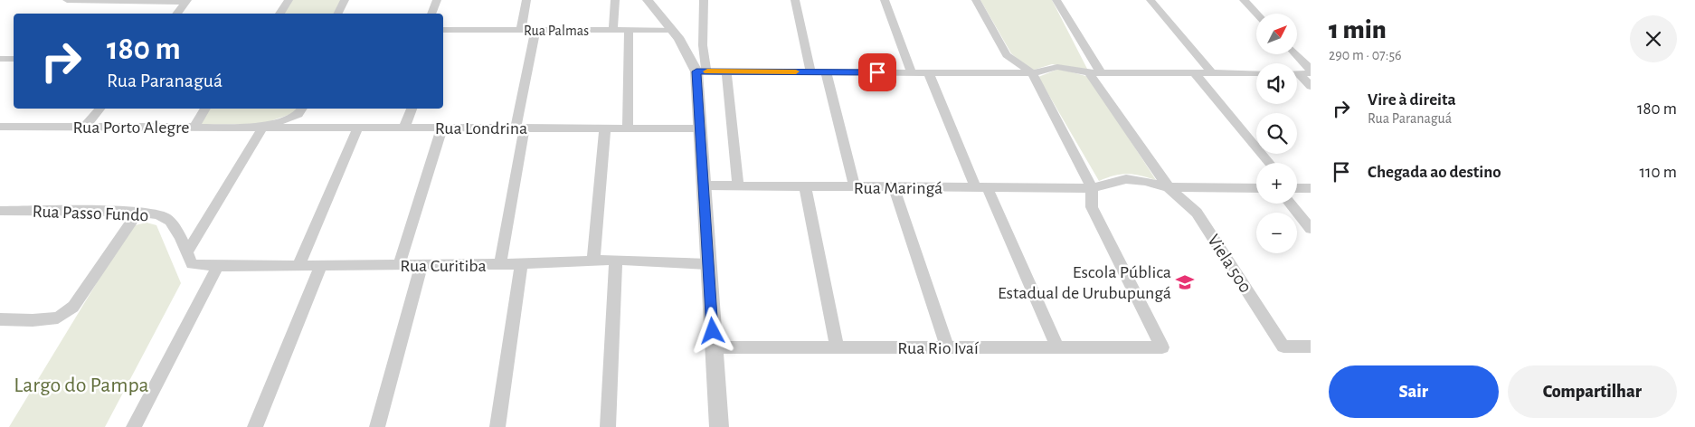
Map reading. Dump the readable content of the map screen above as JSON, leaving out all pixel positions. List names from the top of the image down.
{
  "streets": {
    "street": [
      "Rua Palmas",
      "Rua Porto Alegre",
      "Rua Londrina",
      "Rua Maringá",
      "Rua Passo Fundo",
      "Viela 500",
      "Rua Curitiba",
      "Rua Rio Ivaí"
    ]
  },
  "crossings": [
    ["Rua Porto Alegre", "Rua Londrina"],
    ["Rua Maringá", "Rua Rio Ivaí"],
    ["Rua Passo Fundo", "Rua Curitiba"]
  ],
  "parks": ["Largo do Pampa"],
  "places": {
    "school or university": ["Escola Pública Estadual de Urubupungá"]
  },
  "north": "top right",
  "page": {
    "heading": ["1 min", "290 m · 07:56"],
    "map_buttons": ["+", "−"],
    "turn": ["180 m", "Rua Paranaguá"],
    "list": [
      {
        "name": "Vire à direita",
        "note": "Rua Paranaguá",
        "value": "180 m"
      },
      {
        "name": "Chegada ao destino",
        "value": "110 m"
      }
    ],
    "buttons": ["Sair", "Compartilhar"]
  }
}
